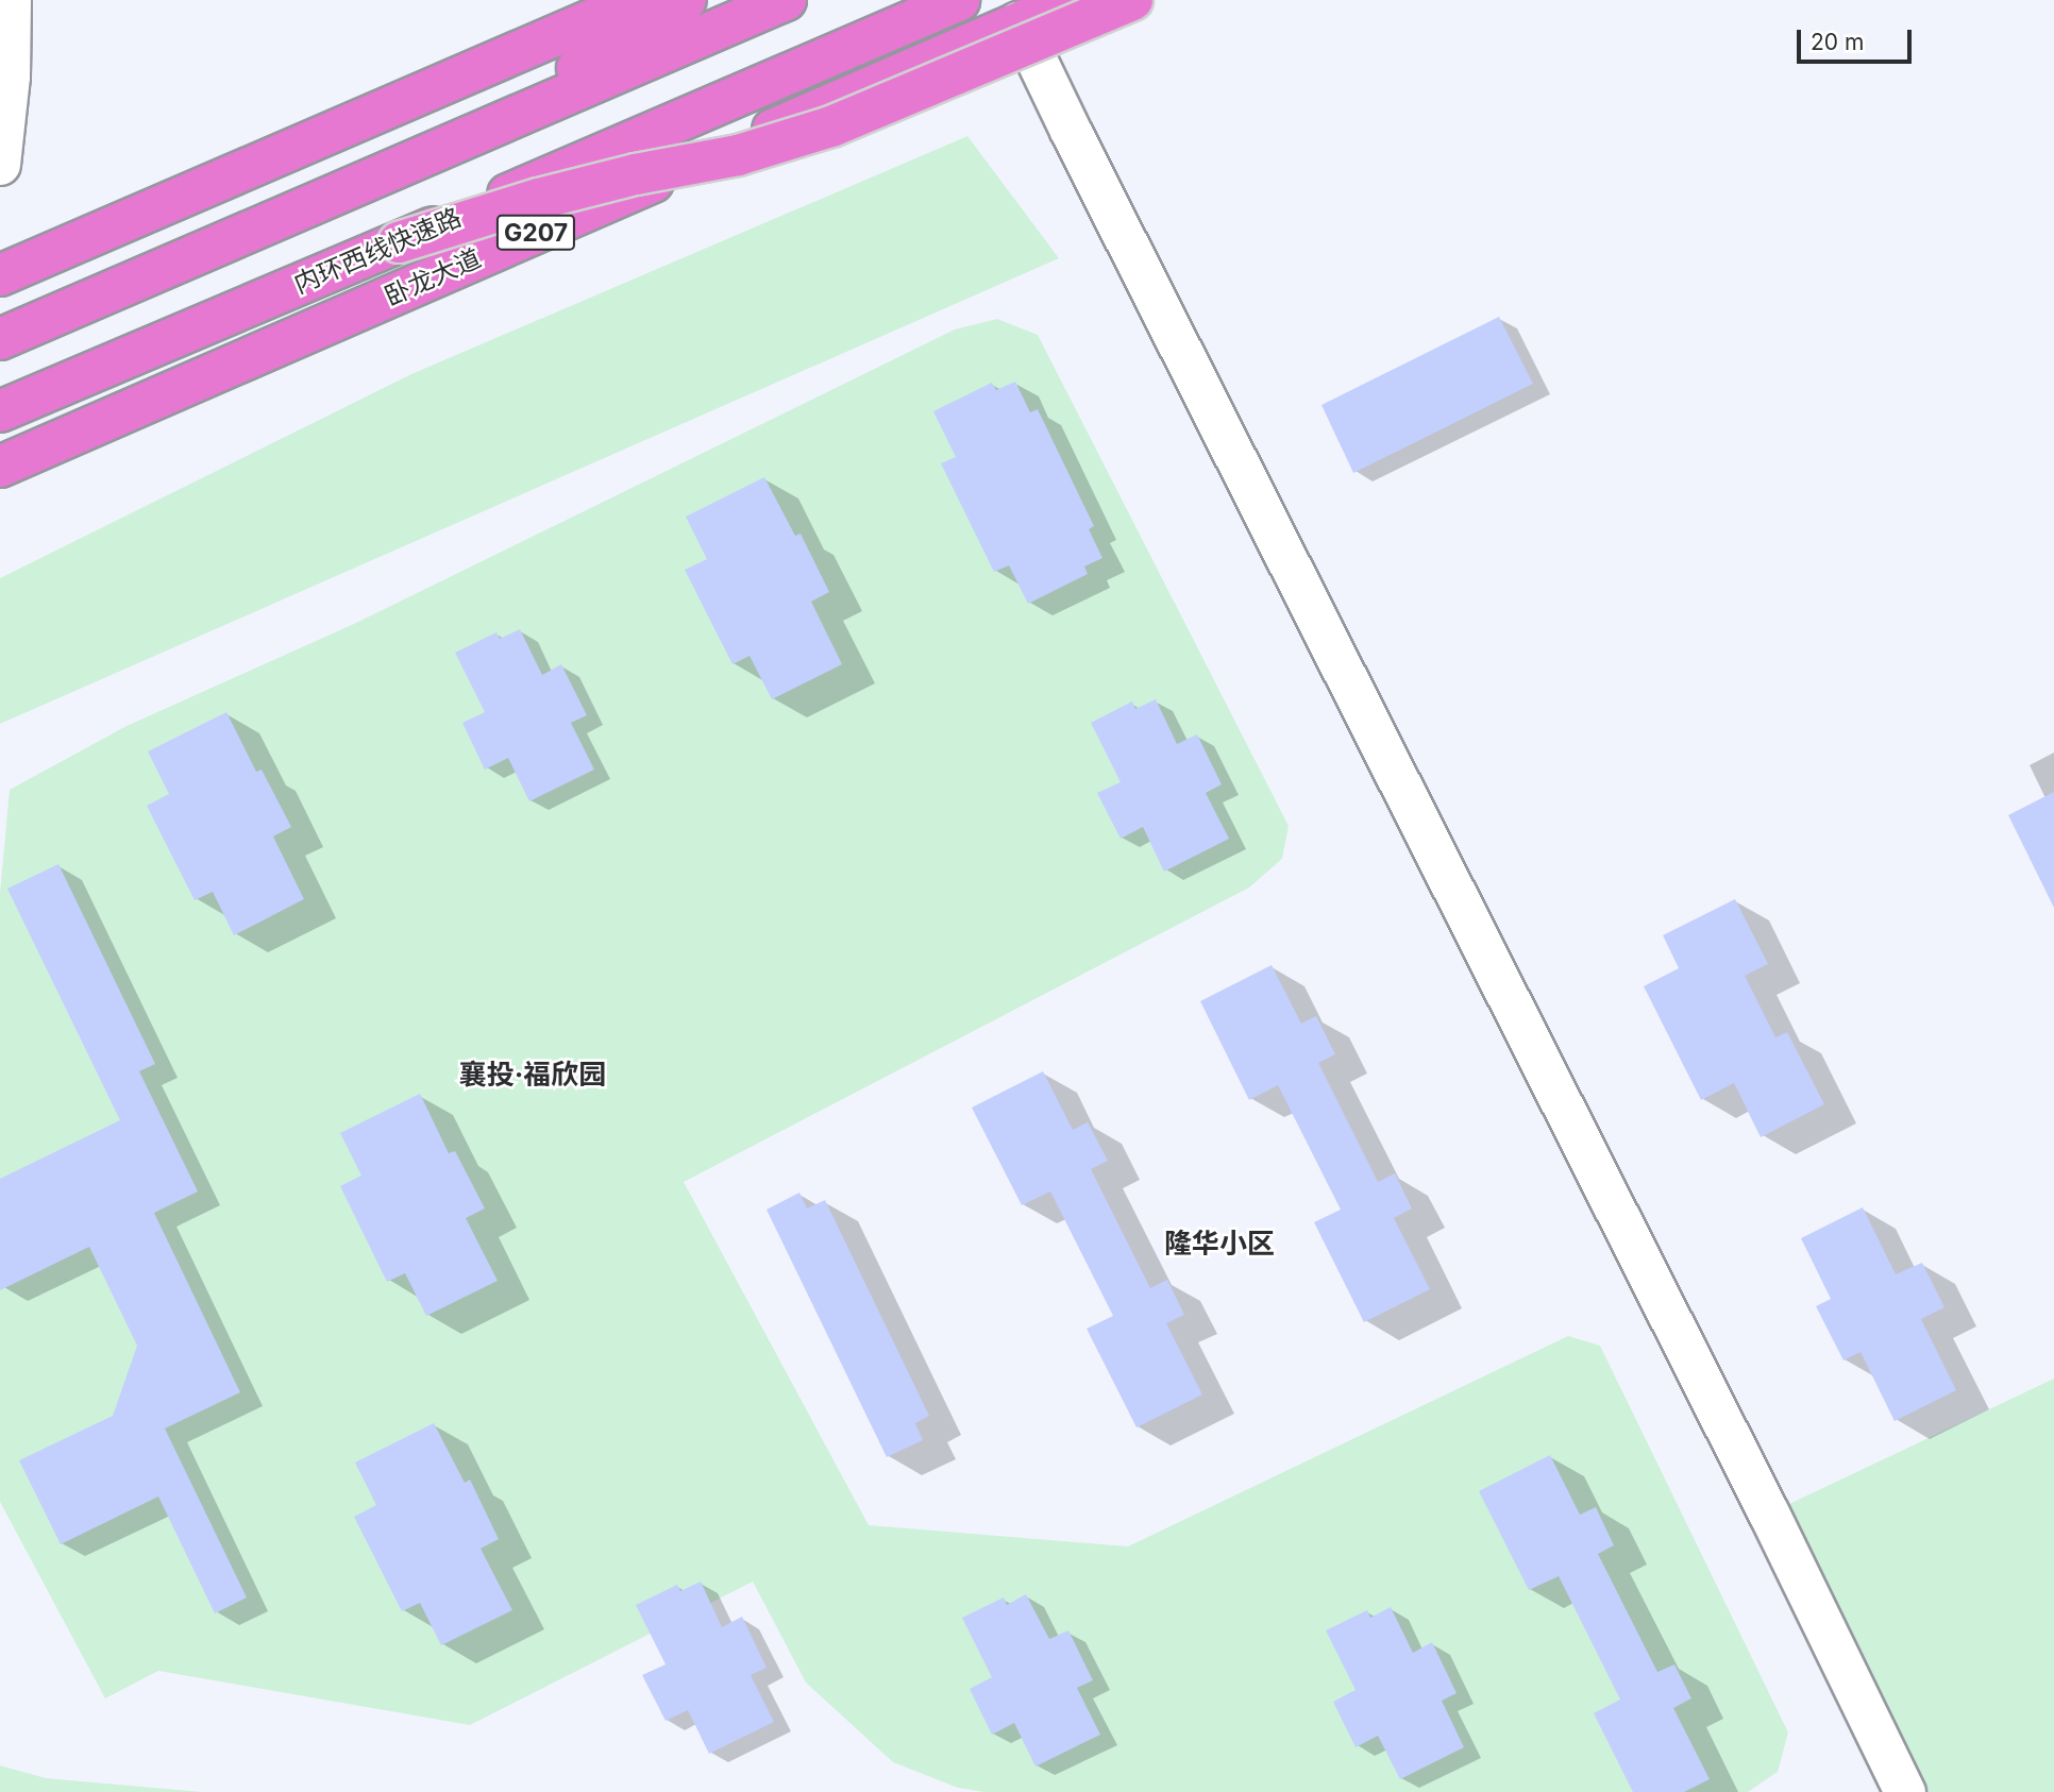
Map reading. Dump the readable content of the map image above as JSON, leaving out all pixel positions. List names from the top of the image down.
{
  "streets": {
    "highway": ["G207", "内环西线快速路", "卧龙大道"]
  },
  "districts": ["襄投·福欣园", "隆华小区"],
  "scale_bar": "20 m"
}
